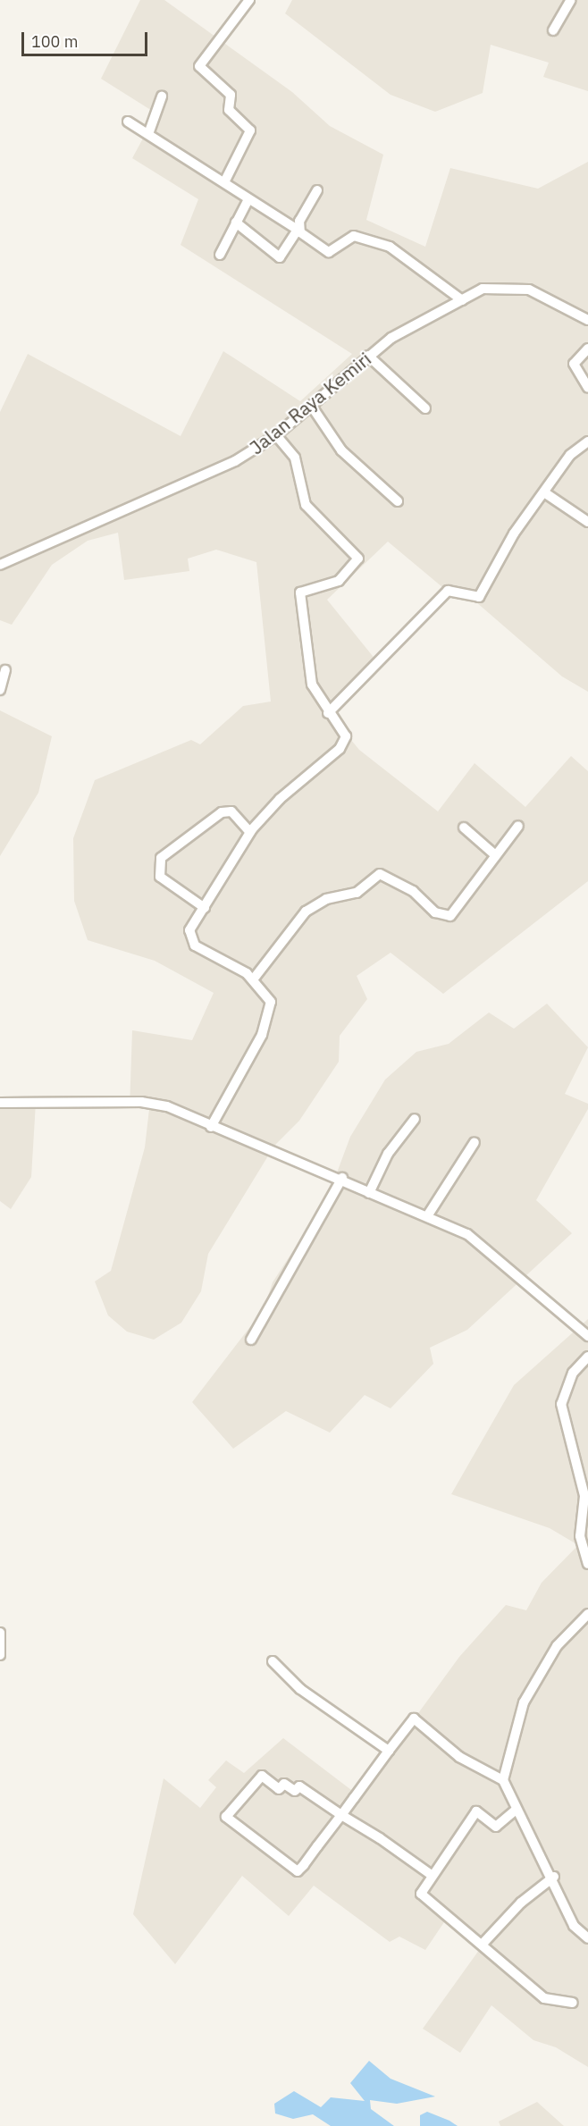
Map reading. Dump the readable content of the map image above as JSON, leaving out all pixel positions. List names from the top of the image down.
{
  "streets": {
    "street": ["Jalan Raya Kemiri"]
  },
  "scale_bar": "100 m"
}
